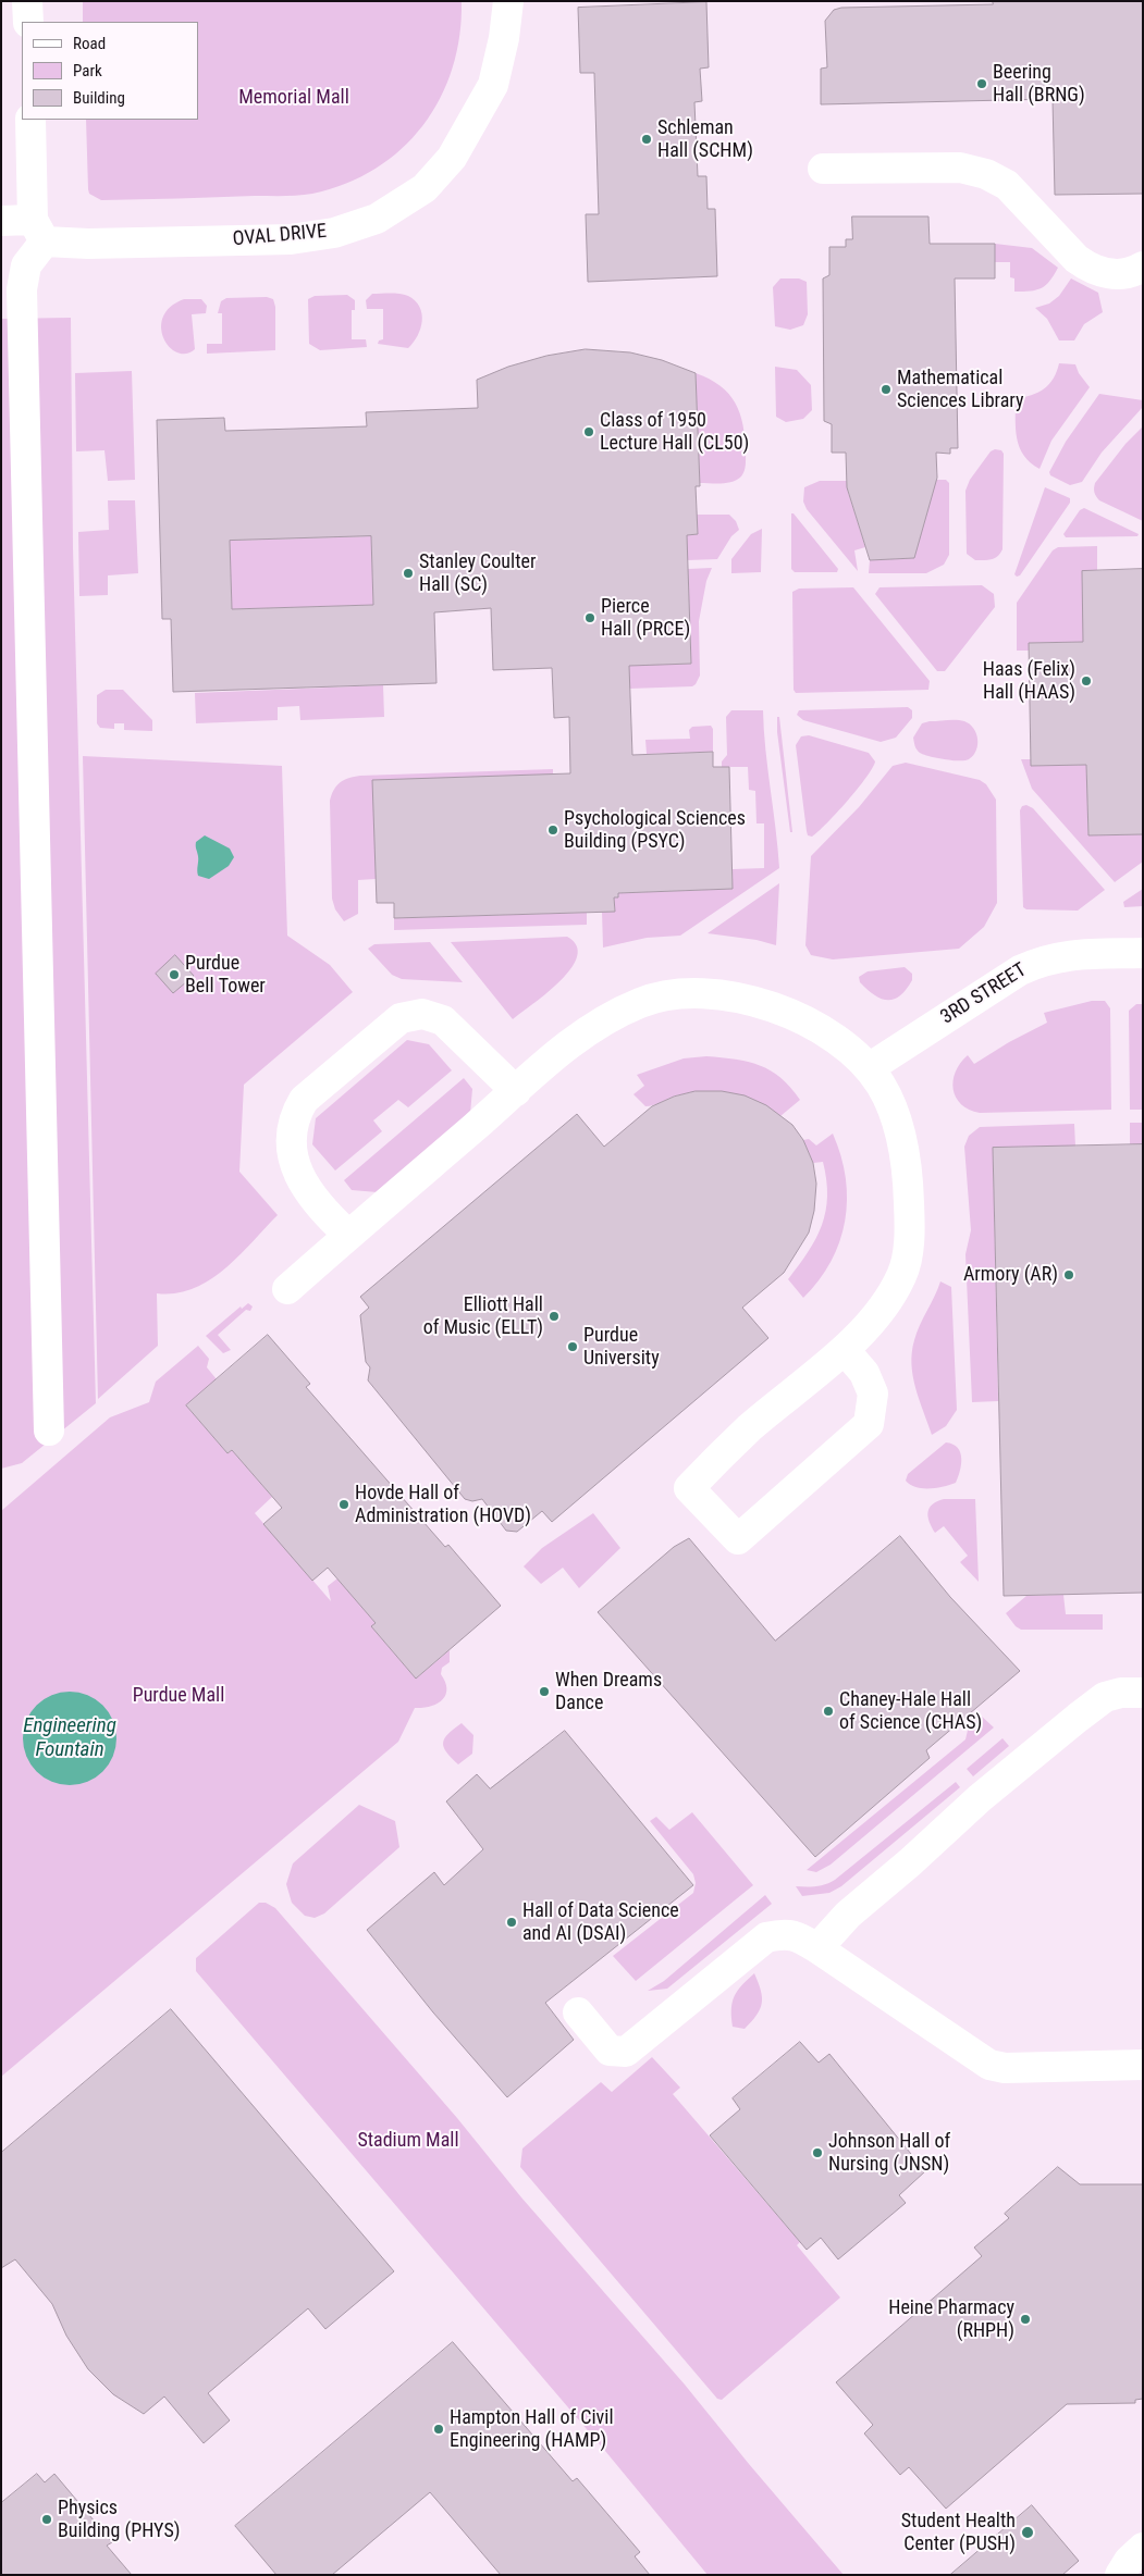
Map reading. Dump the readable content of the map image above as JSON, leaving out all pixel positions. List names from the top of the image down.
{
  "streets": {
    "street": ["OVAL DRIVE", "3RD STREET"]
  },
  "water": ["Engineering Fountain"],
  "parks": ["Memorial Mall", "Purdue Mall", "Stadium Mall"],
  "places": [
    "Beering Hall (BRNG)",
    "Schleman Hall (SCHM)",
    "Mathematical Sciences Library",
    "Class of 1950 Lecture Hall (CL50)",
    "Stanley Coulter Hall (SC)",
    "Pierce Hall (PRCE)",
    "Haas (Felix) Hall (HAAS)",
    "Psychological Sciences Building (PSYC)",
    "Purdue Bell Tower",
    "Armory (AR)",
    "Elliott Hall of Music (ELLT)",
    "Purdue University",
    "Hovde Hall of Administration (HOVD)",
    "When Dreams Dance",
    "Chaney-Hale Hall of Science (CHAS)",
    "Hall of Data Science and AI (DSAI)",
    "Johnson Hall of Nursing (JNSN)",
    "Heine Pharmacy (RHPH)",
    "Hampton Hall of Civil Engineering (HAMP)",
    "Physics Building (PHYS)",
    "Student Health Center (PUSH)"
  ],
  "legend": ["Road", "Park", "Building"]
}
